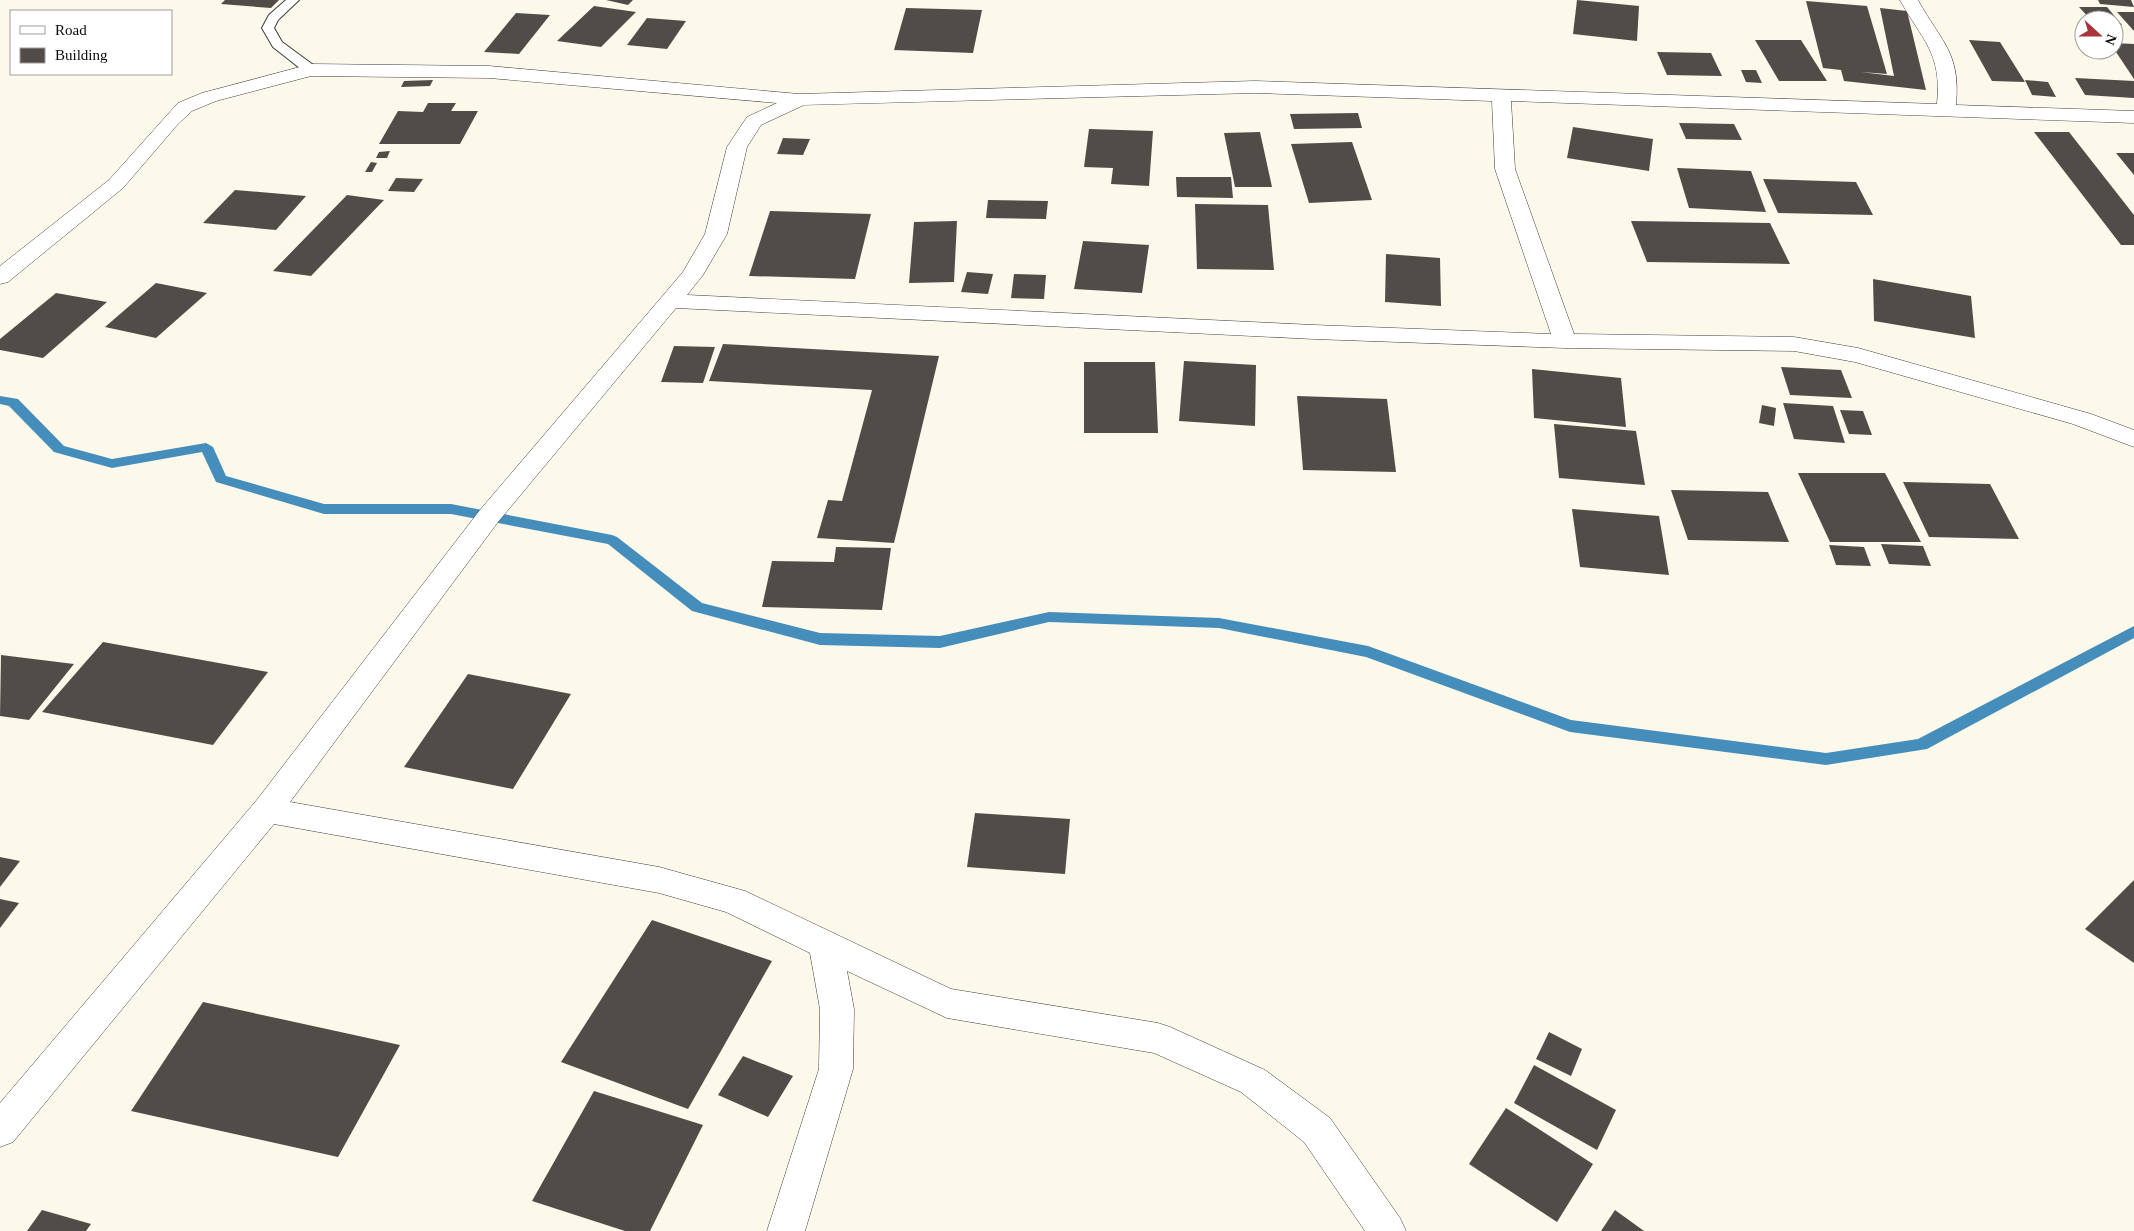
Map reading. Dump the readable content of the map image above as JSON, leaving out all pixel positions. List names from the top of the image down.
{
  "legend": ["Road", "Building"],
  "north": "right"
}
